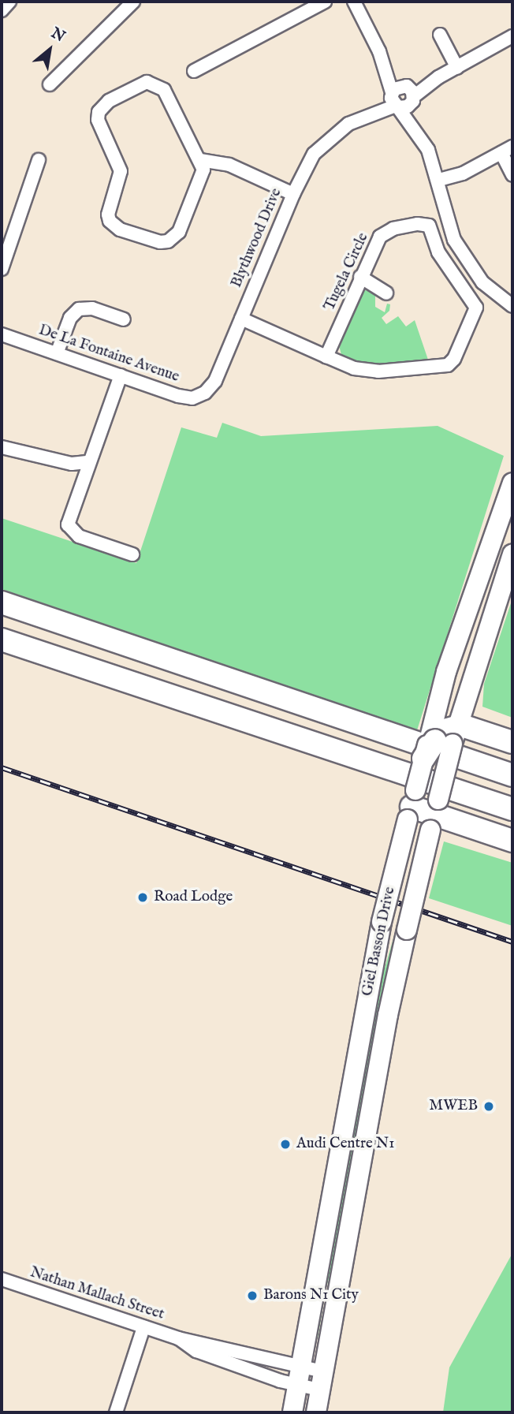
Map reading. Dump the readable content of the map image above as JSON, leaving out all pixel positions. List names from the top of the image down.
{
  "streets": {
    "main road": ["Giel Basson Drive"],
    "street": [
      "Blythwood Drive",
      "Tugela Circle",
      "De La Fontaine Avenue",
      "Nathan Mallach Street"
    ]
  },
  "crossings": [
    ["Blythwood Drive", "Tugela Circle"],
    ["Blythwood Drive", "De La Fontaine Avenue"],
    ["Giel Basson Drive", "Nathan Mallach Street"]
  ],
  "places": [
    "Road Lodge",
    "MWEB",
    "Audi Centre N1",
    "Barons N1 City"
  ],
  "north": "top right"
}
